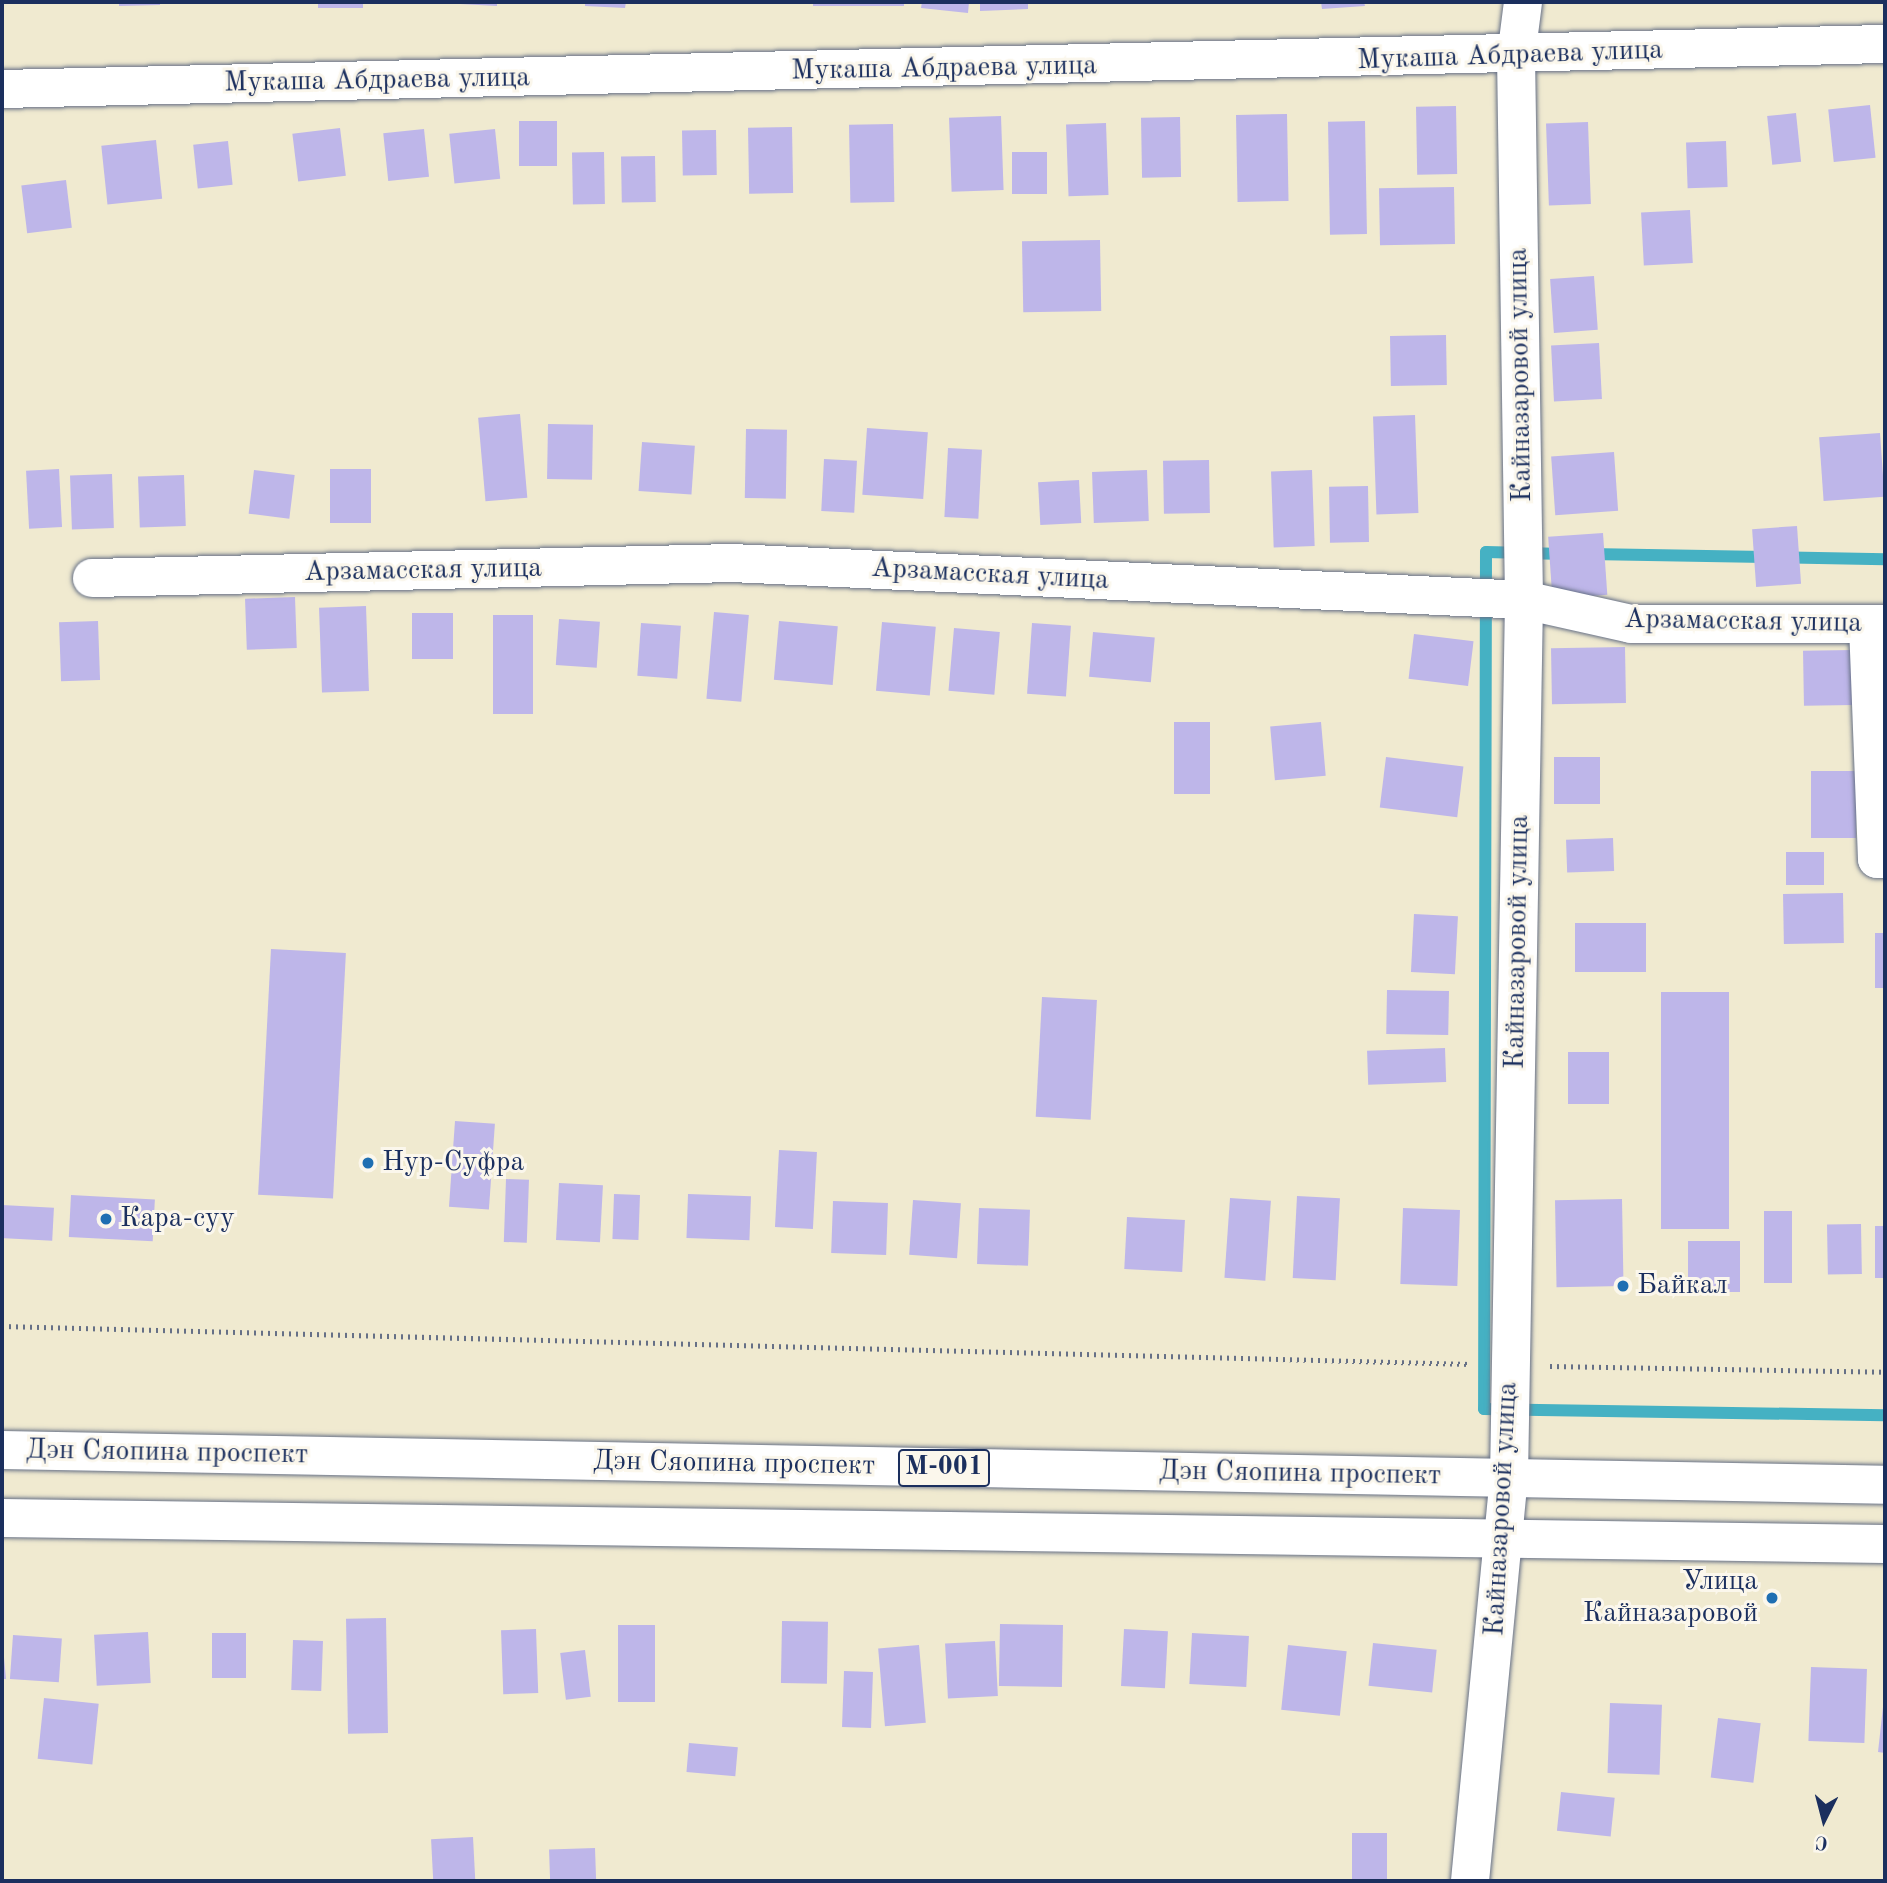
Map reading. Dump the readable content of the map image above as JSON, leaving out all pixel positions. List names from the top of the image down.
{
  "streets": {
    "street": [
      "Мукаша Абдраева улица",
      "Кайназаровой улица",
      "Арзамасская улица",
      "Дэн Сяопина проспект",
      "M-001"
    ]
  },
  "crossings": [
    ["Мукаша Абдраева улица", "Кайназаровой улица"],
    ["Кайназаровой улица", "Арзамасская улица"],
    ["Кайназаровой улица", "Дэн Сяопина проспект"]
  ],
  "places": [
    "Нур-Суфра",
    "Кара-суу",
    "Байкал",
    "Улица Кайназаровой"
  ],
  "north": "bottom"
}
